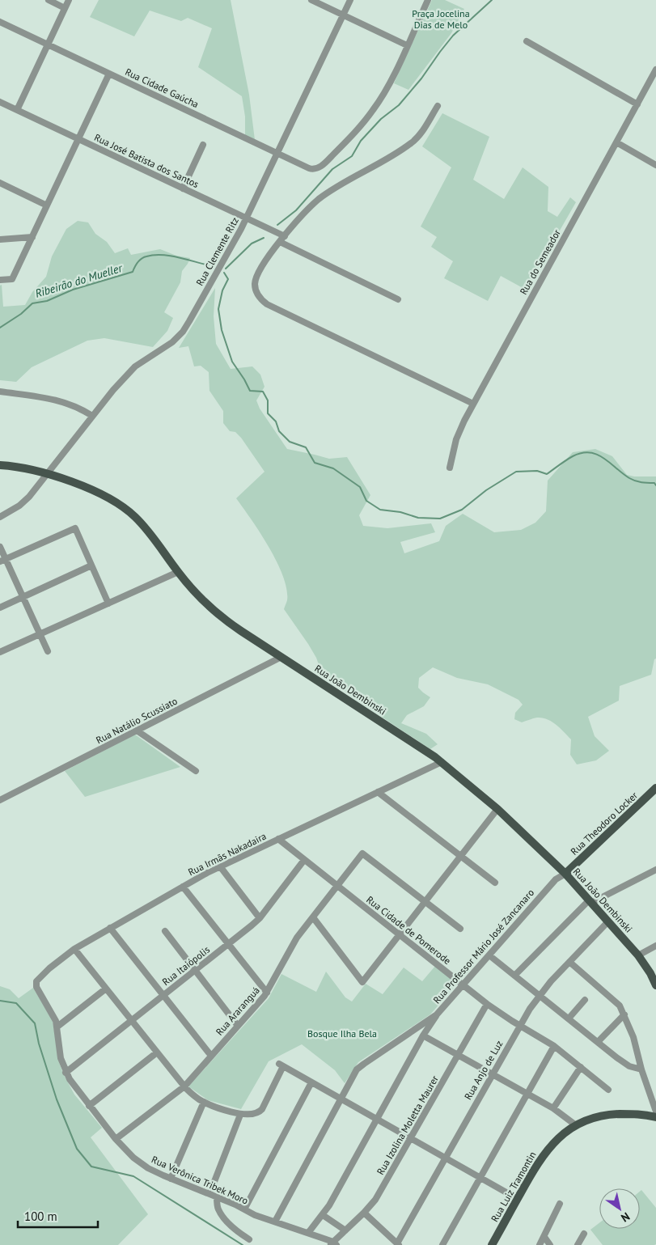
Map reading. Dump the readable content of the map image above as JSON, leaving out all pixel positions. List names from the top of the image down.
{
  "streets": {
    "main road": ["Rua João Dembinski", "Rua Theodoro Locker", "Rua Luiz Tramontin"],
    "street": [
      "Rua Cidade Gaúcha",
      "Rua José Batista dos Santos",
      "Rua Clemente Ritz",
      "Rua do Semeador",
      "Rua Natálio Scussiato",
      "Rua Irmãs Nakadaira",
      "Rua Cidade de Pomerode",
      "Rua Professor Mário José Zancanaro",
      "Rua Itaiópolis",
      "Rua Araranguá",
      "Rua Anjo de Luz",
      "Rua Izolina Moletta Maurer",
      "Rua Verônica Tribek Moro"
    ]
  },
  "crossings": [
    ["Rua Cidade Gaúcha", "Rua Clemente Ritz"],
    ["Rua José Batista dos Santos", "Rua Clemente Ritz"],
    ["Rua Clemente Ritz", "Rua João Dembinski"],
    ["Rua João Dembinski", "Rua Natálio Scussiato"],
    ["Rua João Dembinski", "Rua Theodoro Locker"],
    ["Rua João Dembinski", "Rua Irmãs Nakadaira"],
    ["Rua João Dembinski", "Rua Professor Mário José Zancanaro"],
    ["Rua João Dembinski", "Rua Anjo de Luz"],
    ["Rua Theodoro Locker", "Rua Professor Mário José Zancanaro"],
    ["Rua Irmãs Nakadaira", "Rua Cidade de Pomerode"],
    ["Rua Irmãs Nakadaira", "Rua Verônica Tribek Moro"],
    ["Rua Cidade de Pomerode", "Rua Professor Mário José Zancanaro"],
    ["Rua Cidade de Pomerode", "Rua Itaiópolis"],
    ["Rua Cidade de Pomerode", "Rua Araranguá"],
    ["Rua Cidade de Pomerode", "Rua Anjo de Luz"],
    ["Rua Cidade de Pomerode", "Rua Izolina Moletta Maurer"],
    ["Rua Professor Mário José Zancanaro", "Rua Verônica Tribek Moro"],
    ["Rua Itaiópolis", "Rua Verônica Tribek Moro"],
    ["Rua Araranguá", "Rua Verônica Tribek Moro"],
    ["Rua Izolina Moletta Maurer", "Rua Verônica Tribek Moro"]
  ],
  "water": ["Ribeirão do Mueller"],
  "parks": ["Praça Jocelina Dias de Melo", "Bosque Ilha Bela"],
  "scale_bar": "100 m",
  "north": "bottom right"
}
